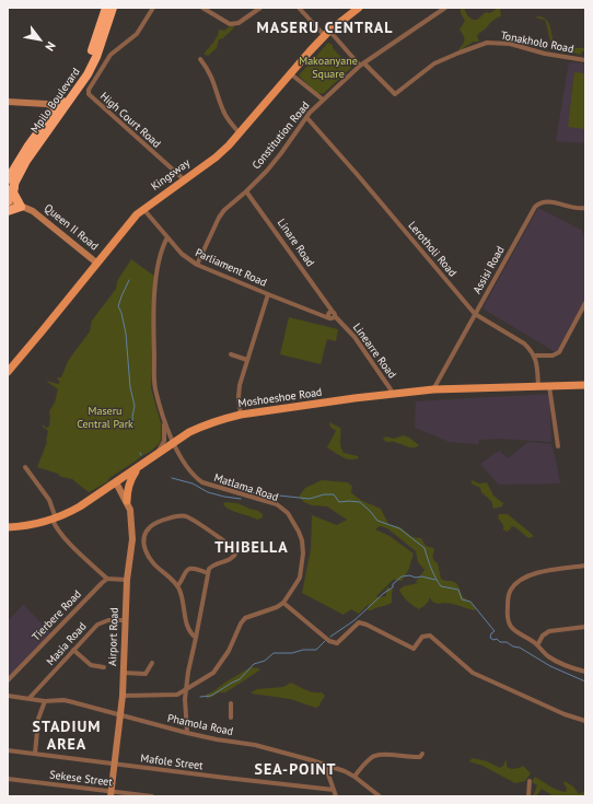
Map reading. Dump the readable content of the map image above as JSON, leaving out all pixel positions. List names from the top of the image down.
{
  "streets": {
    "highway": ["Mpilo Boulevard"],
    "main road": [
      "Kingsway",
      "Queen II Road",
      "Moshoeshoe Road",
      "Airport Road"
    ],
    "street": [
      "Tonakholo Road",
      "High Court Road",
      "Constitution Road",
      "Linare Road",
      "Lerotholi Road",
      "Parliament Road",
      "Assisi Road",
      "Linearre Road",
      "Matlama Road",
      "Tierbere Road",
      "Masia Road",
      "Phamola Road",
      "Mafole Street",
      "Sekese Street"
    ]
  },
  "crossings": [
    ["Tonakholo Road", "Constitution Road"],
    ["Mpilo Boulevard", "Queen II Road"],
    ["High Court Road", "Kingsway"],
    ["Constitution Road", "Linare Road"],
    ["Constitution Road", "Lerotholi Road"],
    ["Constitution Road", "Parliament Road"],
    ["Kingsway", "Queen II Road"],
    ["Kingsway", "Parliament Road"],
    ["Linare Road", "Parliament Road"],
    ["Linare Road", "Linearre Road"],
    ["Lerotholi Road", "Assisi Road"],
    ["Parliament Road", "Linearre Road"],
    ["Assisi Road", "Moshoeshoe Road"],
    ["Linearre Road", "Moshoeshoe Road"],
    ["Moshoeshoe Road", "Matlama Road"],
    ["Moshoeshoe Road", "Airport Road"],
    ["Airport Road", "Masia Road"],
    ["Airport Road", "Phamola Road"],
    ["Airport Road", "Mafole Street"],
    ["Airport Road", "Sekese Street"],
    ["Masia Road", "Phamola Road"]
  ],
  "districts": [
    "MASERU CENTRAL",
    "THIBELLA",
    "STADIUM AREA",
    "SEA-POINT"
  ],
  "parks": ["Makoanyane Square", "Maseru Central Park"],
  "north": "bottom right"
}
